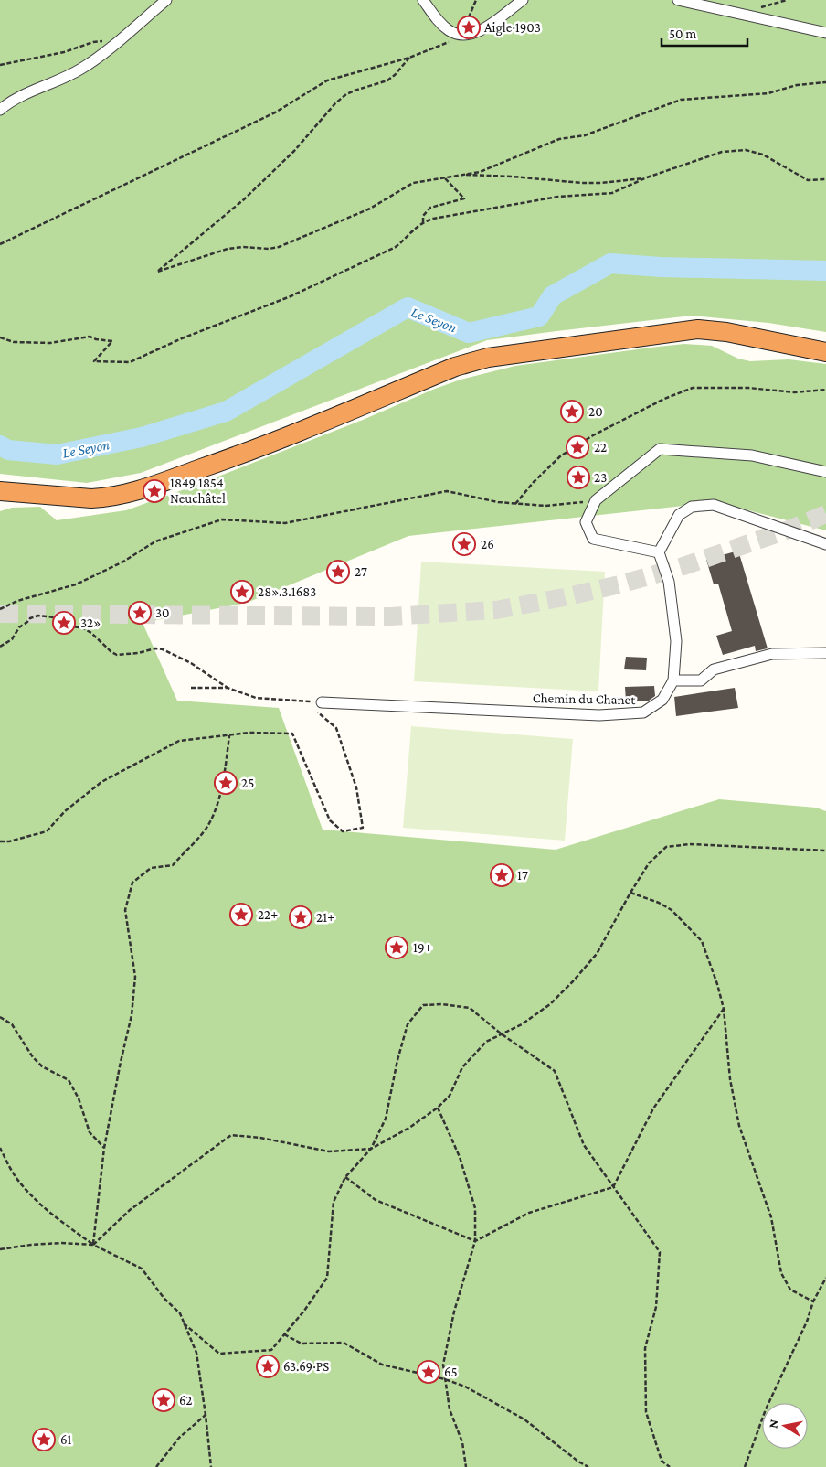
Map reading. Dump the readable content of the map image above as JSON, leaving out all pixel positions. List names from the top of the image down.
{
  "streets": {
    "street": ["Chemin du Chanet"]
  },
  "water": ["Le Seyon"],
  "places": {
    "place": [
      "Aigle·1903",
      "20",
      "22",
      "23",
      "1849 1854 Neuchâtel",
      "26",
      "27",
      "28».3.1683",
      "30",
      "32»",
      "25",
      "17",
      "22+",
      "21+",
      "19+",
      "63.69·PS",
      "65",
      "62",
      "61"
    ]
  },
  "scale_bar": "50 m",
  "north": "left"
}
